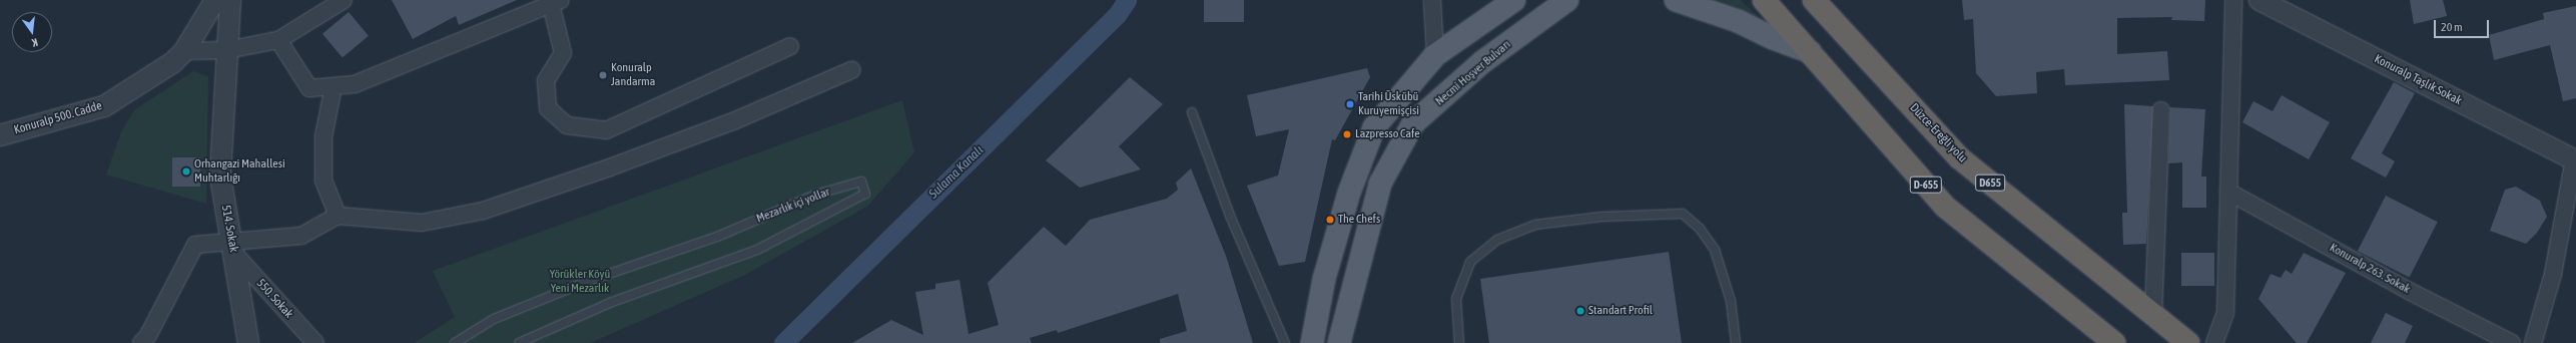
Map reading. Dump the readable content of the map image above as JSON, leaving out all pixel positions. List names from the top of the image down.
{
  "streets": {
    "highway": ["Düzce-Ereğli yolu", "D655", "D-655"],
    "main road": ["Necmi Hoşver Bulvarı"],
    "street": [
      "Konuralp Taşlık Sokak",
      "Konuralp 500. Cadde",
      "514. Sokak",
      "Konuralp 263. Sokak",
      "550. Sokak"
    ],
    "lane": ["Mezarlık içi yollar"]
  },
  "crossings": [
    ["514. Sokak", "550. Sokak"]
  ],
  "water": ["Sulama Kanalı"],
  "parks": ["Yörükler Köyü Yeni Mezarlık"],
  "places": [
    "Konuralp Jandarma",
    "Tarihi Üskübü Kuruyemişçisi",
    "Lazpresso Cafe",
    "Orhangazi Mahallesi Muhtarlığı",
    "The Chefs",
    "Standart Profil"
  ],
  "scale_bar": "20 m",
  "north": "bottom"
}
